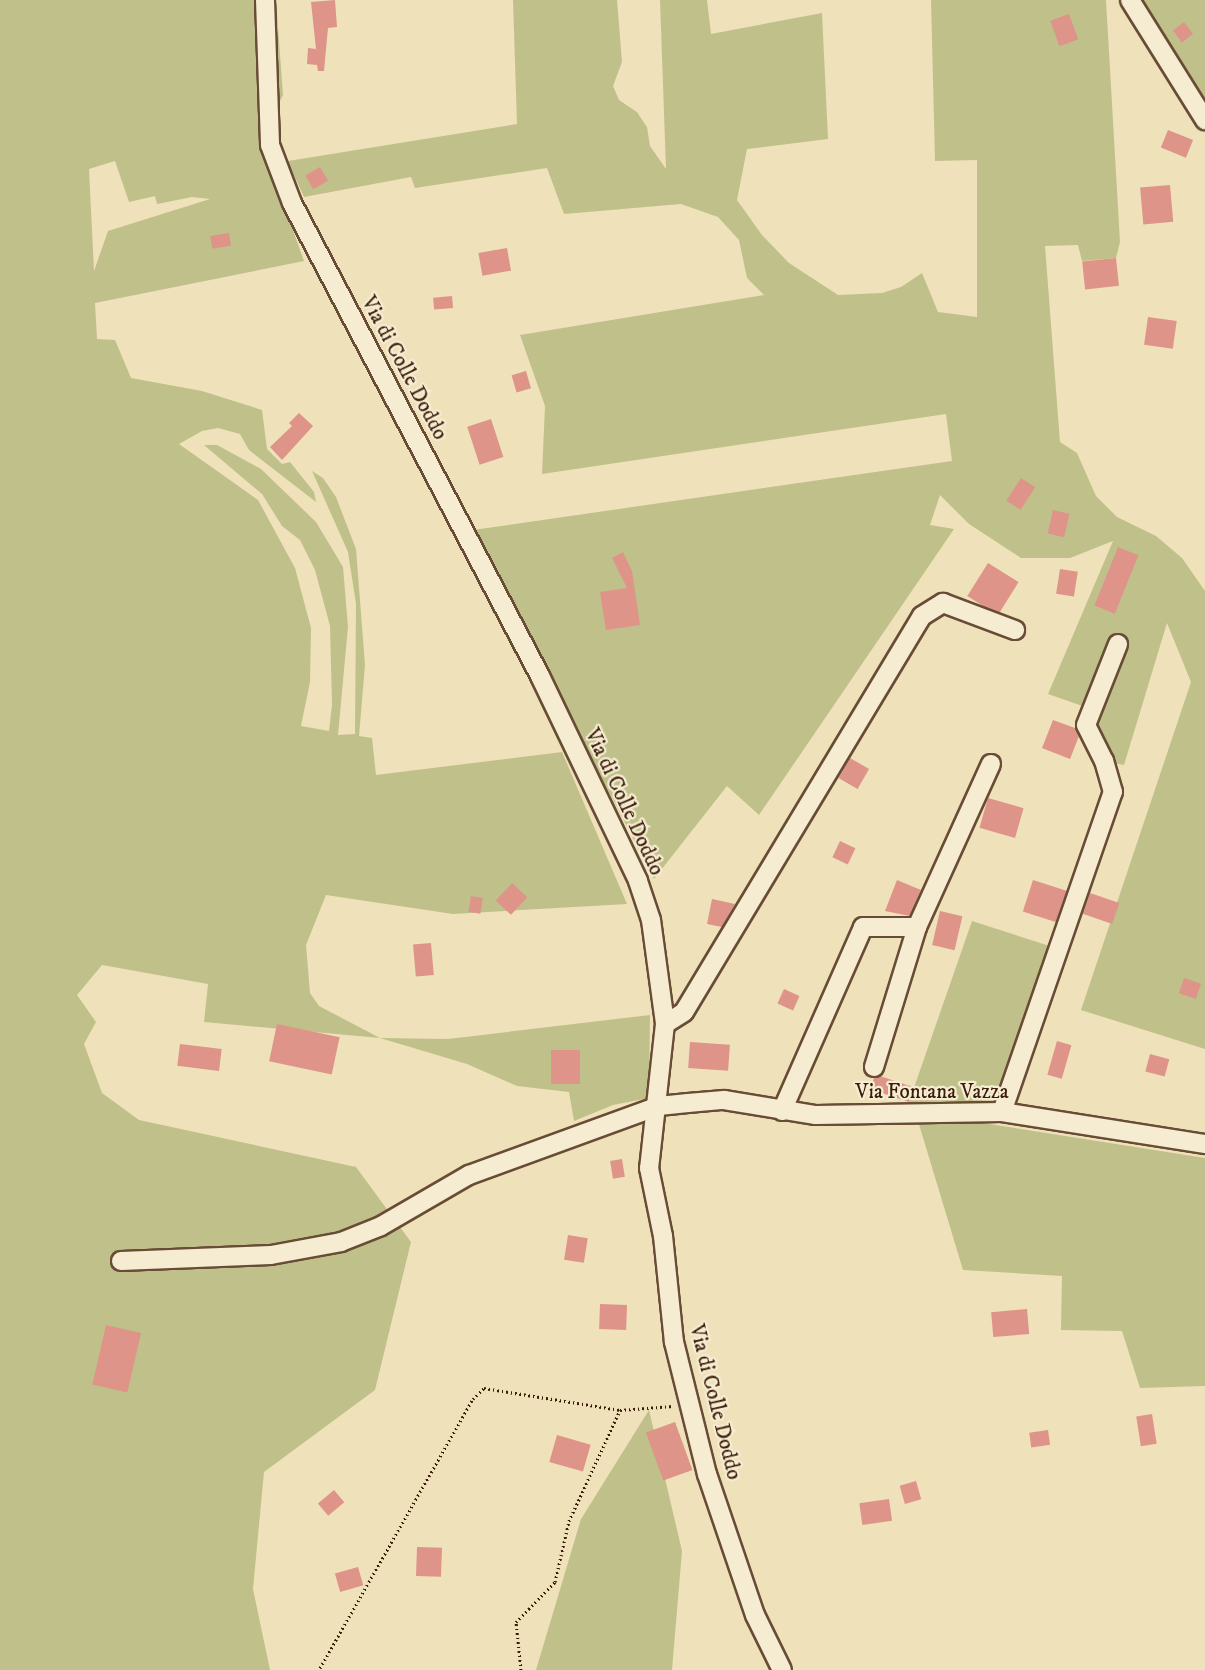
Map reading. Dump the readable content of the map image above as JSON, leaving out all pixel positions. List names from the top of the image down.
{
  "streets": {
    "street": ["Via di Colle Doddo", "Via Fontana Vazza"]
  },
  "crossings": [
    ["Via di Colle Doddo", "Via Fontana Vazza"]
  ]
}
